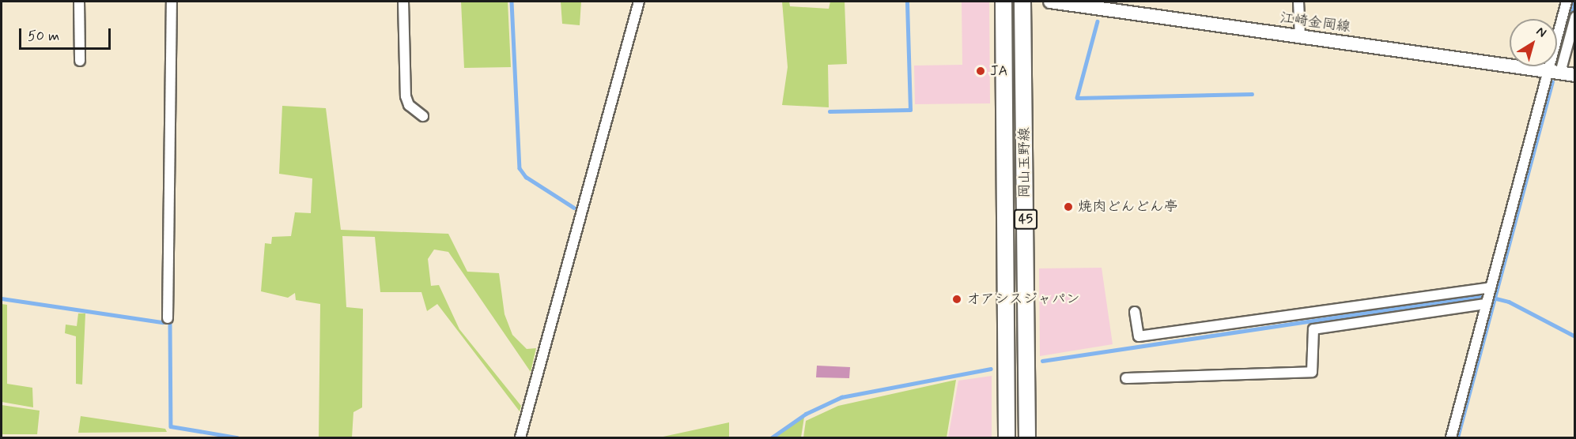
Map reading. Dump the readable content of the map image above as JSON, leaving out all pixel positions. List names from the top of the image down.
{
  "streets": {
    "main road": ["江崎金岡線", "岡山玉野線", "45"]
  },
  "places": ["JA", "焼肉どんどん亭", "オアシスジャパン"],
  "scale_bar": "50 m",
  "north": "top right"
}
